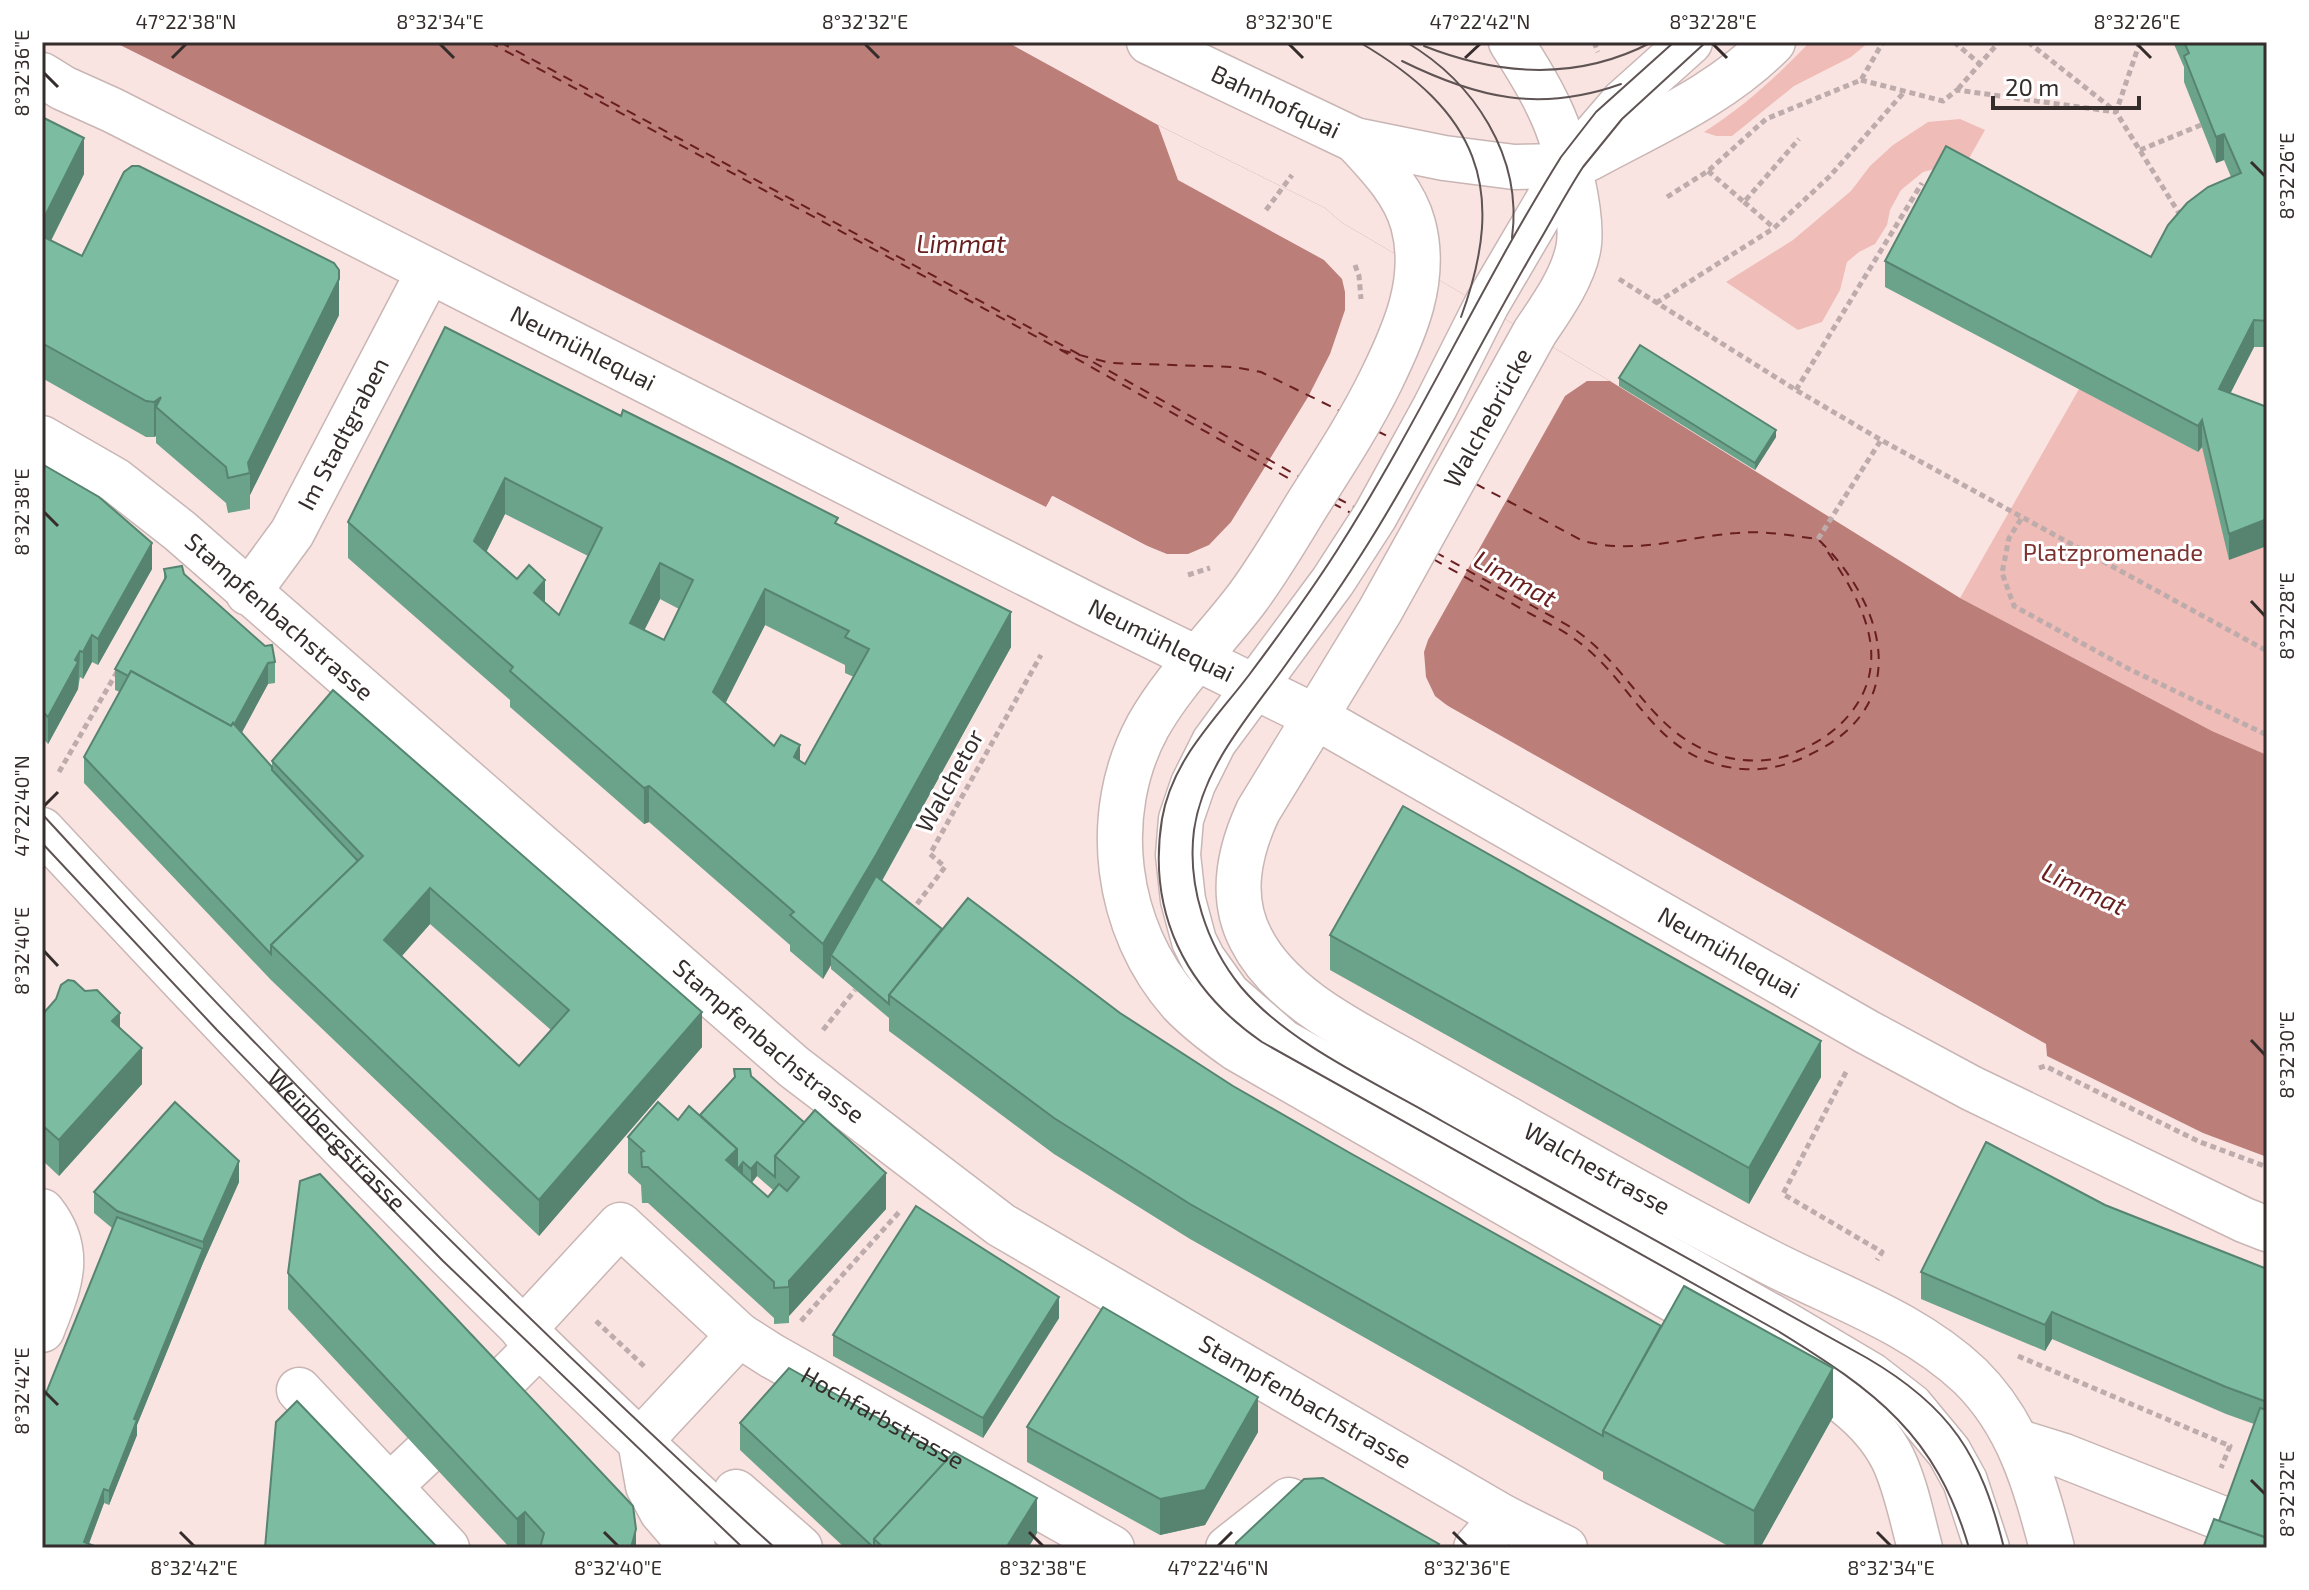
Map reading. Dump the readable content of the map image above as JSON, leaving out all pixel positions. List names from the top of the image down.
{
  "streets": {
    "street": [
      "Bahnhofquai",
      "Neumühlequai",
      "Walchebrücke",
      "Im Stadtgraben",
      "Stampfenbachstrasse",
      "Weinbergstrasse",
      "Walchestrasse",
      "Hochfarbstrasse"
    ],
    "path": ["Walchetor"]
  },
  "crossings": [
    ["Bahnhofquai", "Walchebrücke"],
    ["Bahnhofquai", "Walchestrasse"],
    ["Neumühlequai", "Im Stadtgraben"],
    ["Neumühlequai", "Walchestrasse"],
    ["Walchebrücke", "Walchestrasse"],
    ["Im Stadtgraben", "Stampfenbachstrasse"],
    ["Weinbergstrasse", "Hochfarbstrasse"]
  ],
  "water": ["Limmat"],
  "parks": ["Platzpromenade"],
  "scale_bar": "20 m",
  "coordinates": [
    "47°22'38\"N",
    "8°32'34\"E",
    "8°32'32\"E",
    "8°32'30\"E",
    "47°22'42\"N",
    "8°32'28\"E",
    "8°32'26\"E",
    "8°32'36\"E",
    "8°32'38\"E",
    "47°22'40\"N",
    "8°32'40\"E",
    "8°32'42\"E",
    "47°22'46\"N"
  ]
}
